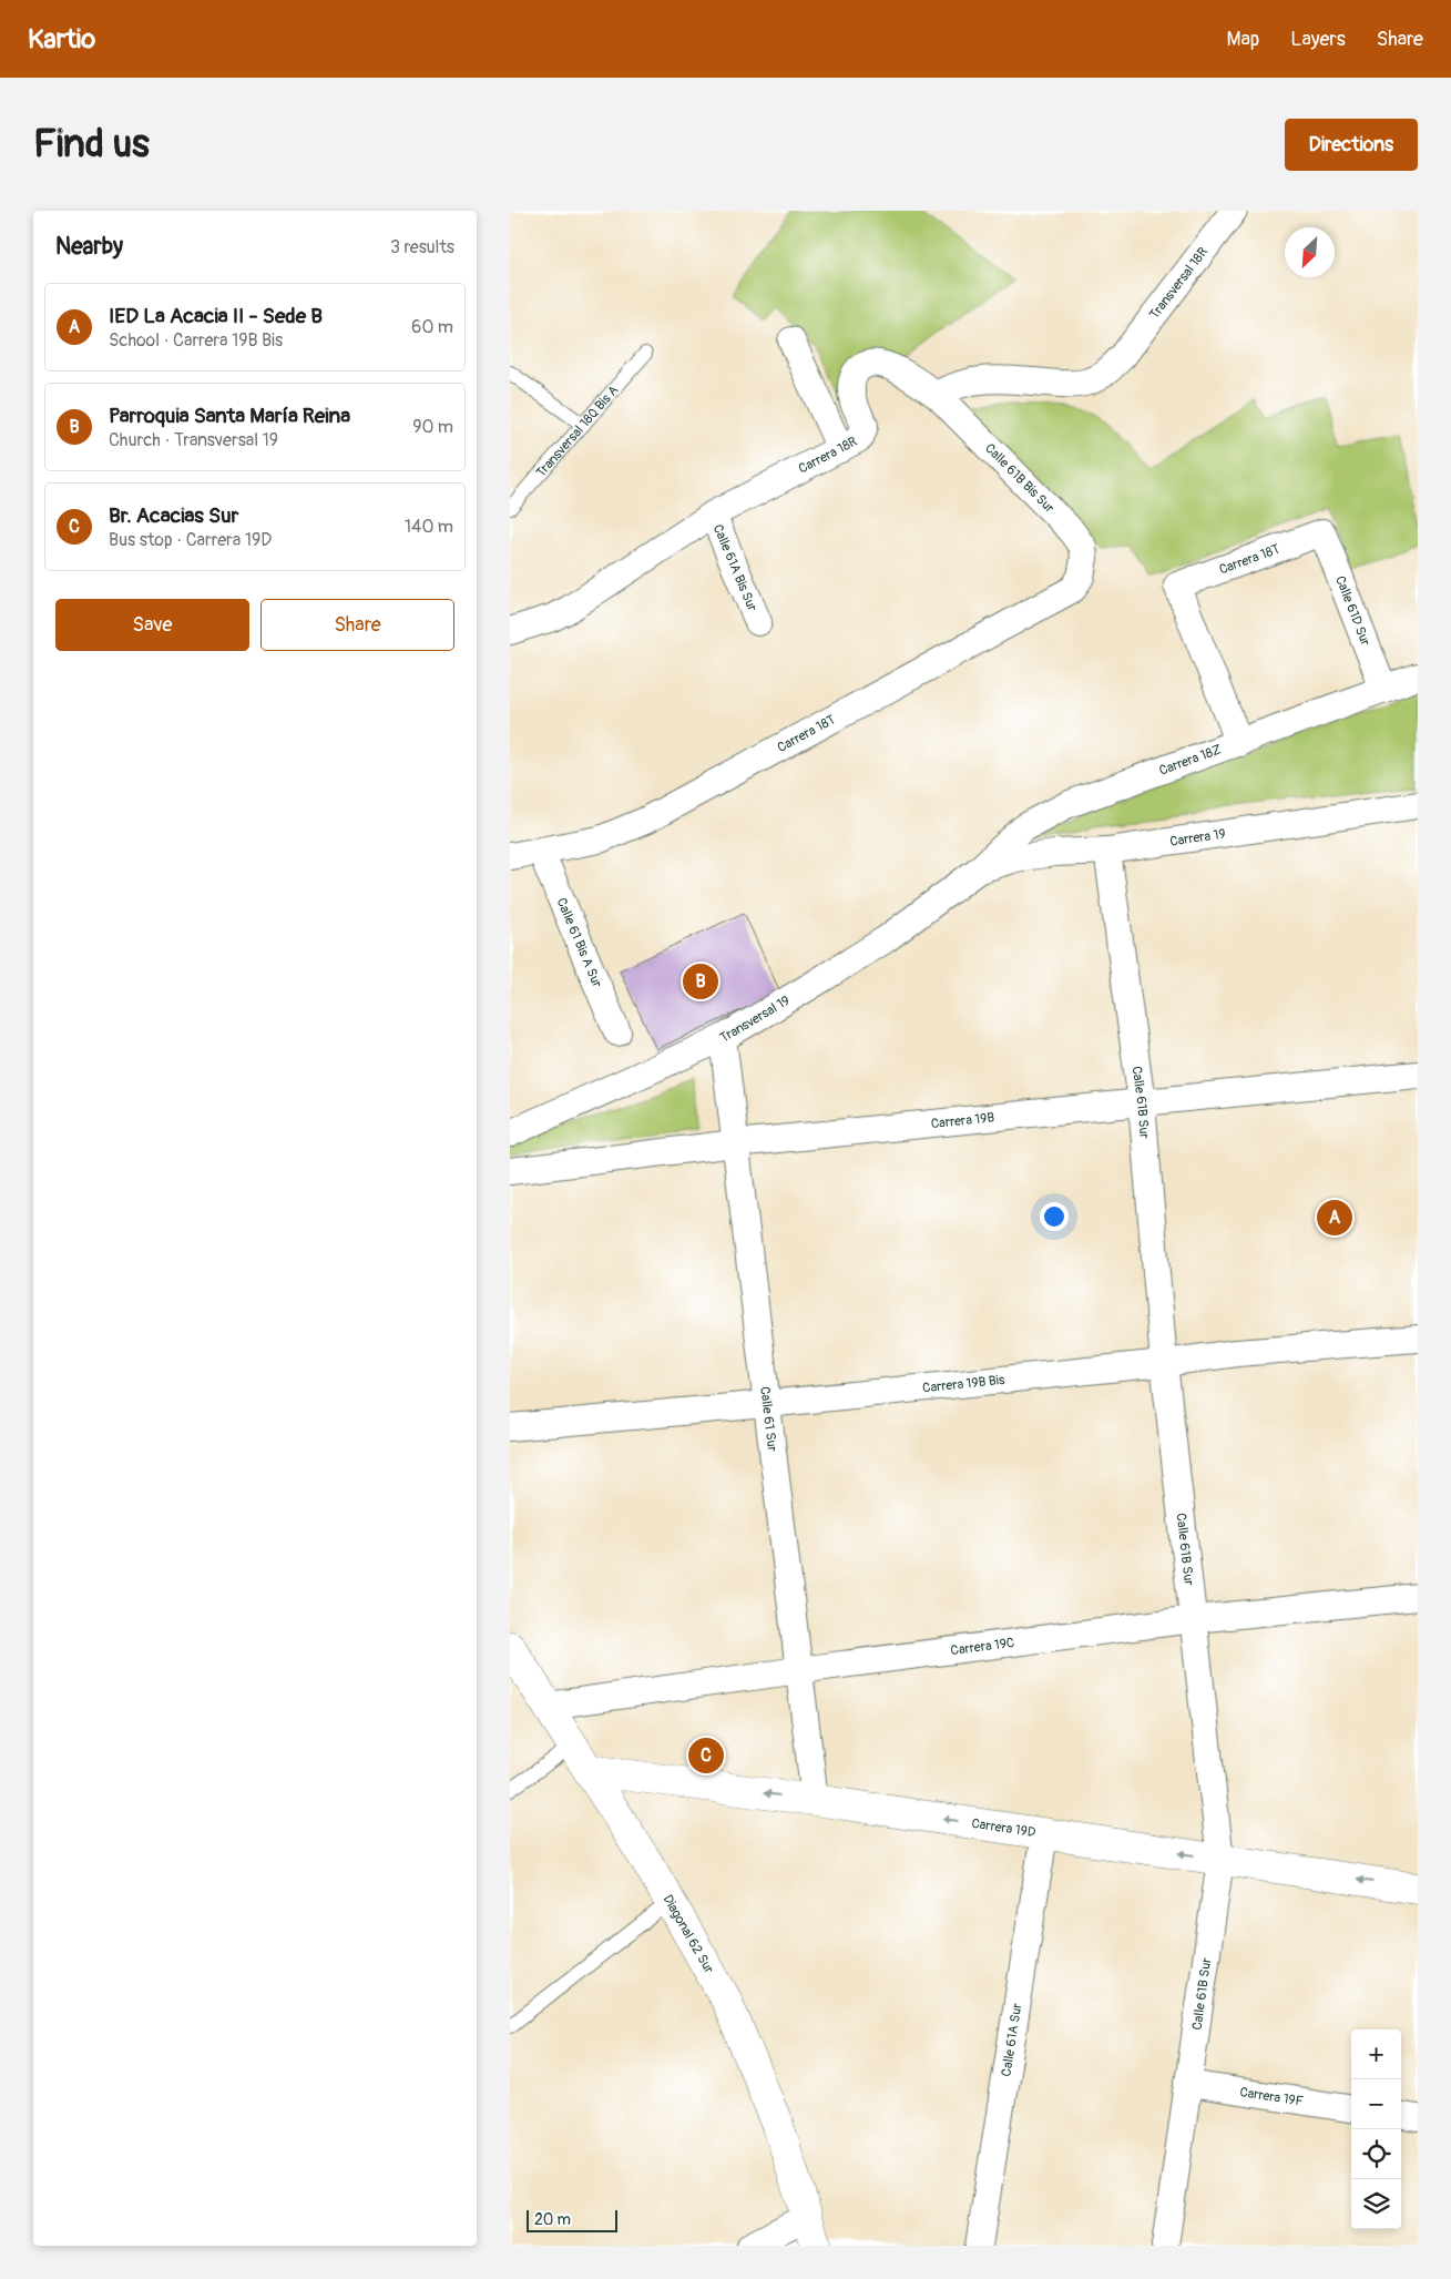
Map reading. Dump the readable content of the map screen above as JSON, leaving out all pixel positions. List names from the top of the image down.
{
  "streets": {
    "street": [
      "Transversal 18R",
      "Carrera 18R",
      "Calle 61B Bis Sur",
      "Carrera 18T",
      "Calle 61A Bis Sur",
      "Calle 61D Sur",
      "Carrera 18Z",
      "Carrera 19",
      "Calle 61 Bis A Sur",
      "Transversal 19",
      "Calle 61B Sur",
      "Carrera 19B",
      "Carrera 19B Bis",
      "Calle 61 Sur",
      "Carrera 19C",
      "Carrera 19D",
      "Diagonal 62 Sur",
      "Calle 61A Sur",
      "Carrera 19F"
    ],
    "lane": ["Transversal 18Q Bis A"]
  },
  "crossings": [
    ["Transversal 18R", "Carrera 18R"],
    ["Transversal 18R", "Calle 61B Bis Sur"],
    ["Carrera 18R", "Calle 61B Bis Sur"],
    ["Carrera 18R", "Calle 61A Bis Sur"],
    ["Calle 61B Bis Sur", "Carrera 18T"],
    ["Carrera 18T", "Calle 61D Sur"],
    ["Carrera 18T", "Carrera 18Z"],
    ["Carrera 18T", "Calle 61 Bis A Sur"],
    ["Calle 61D Sur", "Carrera 18Z"],
    ["Carrera 18Z", "Carrera 19"],
    ["Carrera 18Z", "Transversal 19"],
    ["Carrera 19", "Transversal 19"],
    ["Carrera 19", "Calle 61B Sur"],
    ["Transversal 19", "Calle 61 Sur"],
    ["Calle 61B Sur", "Carrera 19B"],
    ["Calle 61B Sur", "Carrera 19B Bis"],
    ["Calle 61B Sur", "Carrera 19C"],
    ["Calle 61B Sur", "Carrera 19D"],
    ["Calle 61B Sur", "Carrera 19F"],
    ["Carrera 19B", "Calle 61 Sur"],
    ["Carrera 19B Bis", "Calle 61 Sur"],
    ["Calle 61 Sur", "Carrera 19C"],
    ["Calle 61 Sur", "Carrera 19D"],
    ["Carrera 19C", "Diagonal 62 Sur"],
    ["Carrera 19D", "Diagonal 62 Sur"],
    ["Carrera 19D", "Calle 61A Sur"]
  ],
  "one_way": ["Carrera 19D"],
  "scale_bar": "20 m",
  "north": "bottom left",
  "page": {
    "header": "Kartio",
    "nav": ["Map", "Layers", "Share"],
    "buttons": [
      "Directions",
      ["Save", "Share"]
    ],
    "title": "Find us",
    "heading": ["Nearby", "3 results"],
    "list": [
      {
        "mark": "A",
        "name": "IED La Acacia II - Sede B",
        "note": "School · Carrera 19B Bis",
        "value": "60 m"
      },
      {
        "mark": "B",
        "name": "Parroquia Santa María Reina",
        "note": "Church · Transversal 19",
        "value": "90 m"
      },
      {
        "mark": "C",
        "name": "Br. Acacias Sur",
        "note": "Bus stop · Carrera 19D",
        "value": "140 m"
      }
    ],
    "pins": ["B", "A", "C"],
    "map_buttons": ["+", "−"],
    "scale": "20 m"
  }
}
